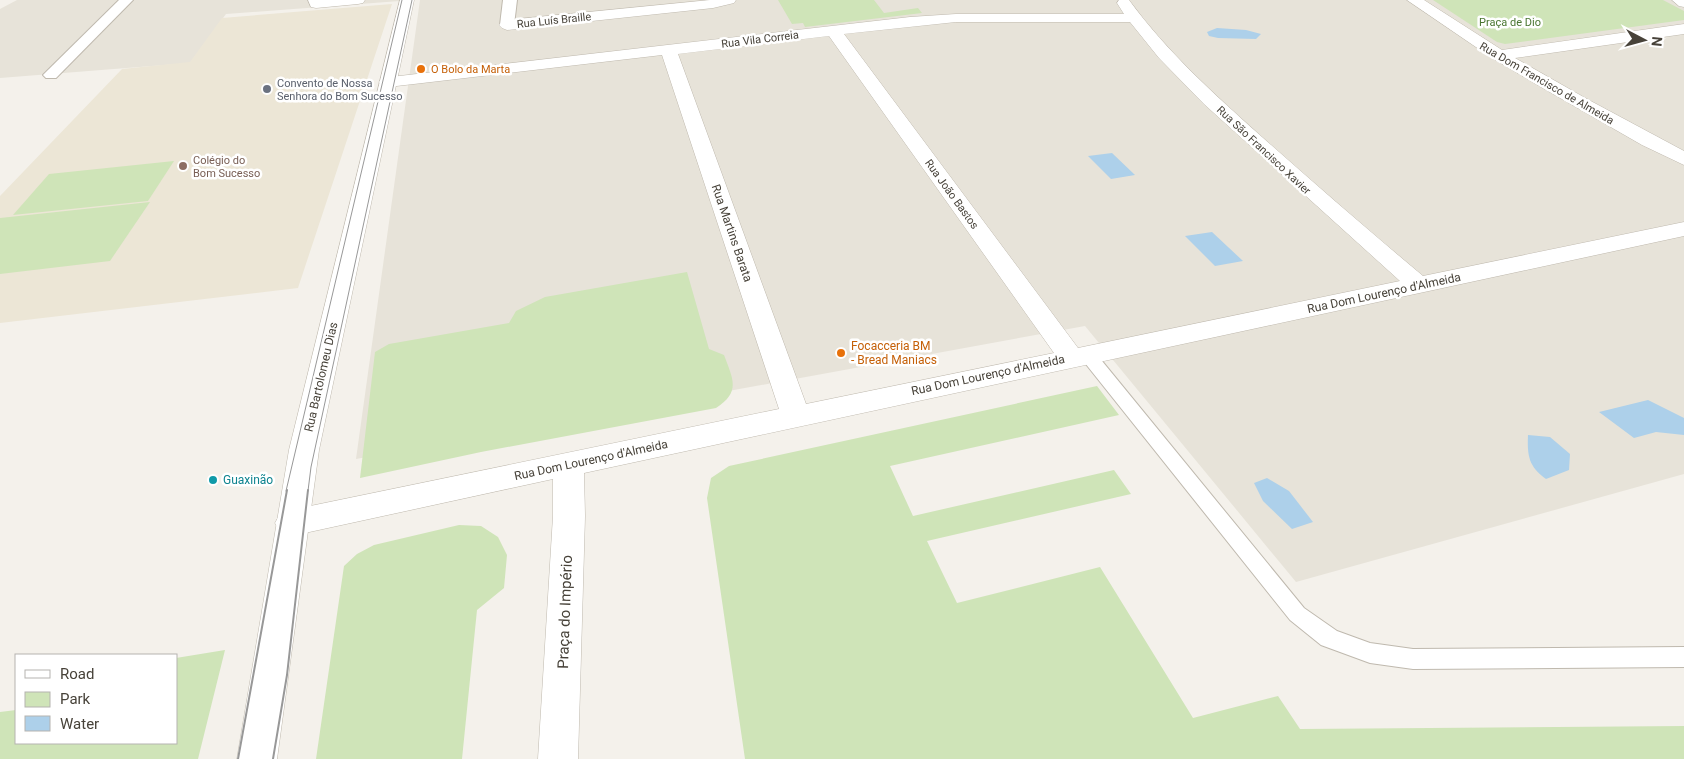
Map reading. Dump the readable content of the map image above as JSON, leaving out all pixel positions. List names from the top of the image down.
{
  "streets": {
    "street": [
      "Rua Luís Braille",
      "Rua Vila Correia",
      "Rua Dom Francisco de Almeida",
      "Rua São Francisco Xavier",
      "Rua João Bastos",
      "Rua Martins Barata",
      "Rua Dom Lourenço d'Almeida",
      "Rua Bartolomeu Dias",
      "Praça do Império"
    ]
  },
  "crossings": [
    ["Rua Luís Braille", "Rua Vila Correia"],
    ["Rua Vila Correia", "Rua São Francisco Xavier"],
    ["Rua Vila Correia", "Rua João Bastos"],
    ["Rua Vila Correia", "Rua Martins Barata"],
    ["Rua Vila Correia", "Rua Bartolomeu Dias"],
    ["Rua São Francisco Xavier", "Rua Dom Lourenço d'Almeida"],
    ["Rua João Bastos", "Rua Dom Lourenço d'Almeida"],
    ["Rua Martins Barata", "Rua Dom Lourenço d'Almeida"],
    ["Rua Dom Lourenço d'Almeida", "Rua Bartolomeu Dias"],
    ["Rua Dom Lourenço d'Almeida", "Praça do Império"]
  ],
  "parks": ["Praça de Dio"],
  "places": [
    "O Bolo da Marta",
    "Convento de Nossa Senhora do Bom Sucesso",
    "Colégio do Bom Sucesso",
    "Focacceria BM - Bread Maniacs",
    "Guaxinão"
  ],
  "legend": ["Road", "Park", "Water"],
  "north": "right"
}
